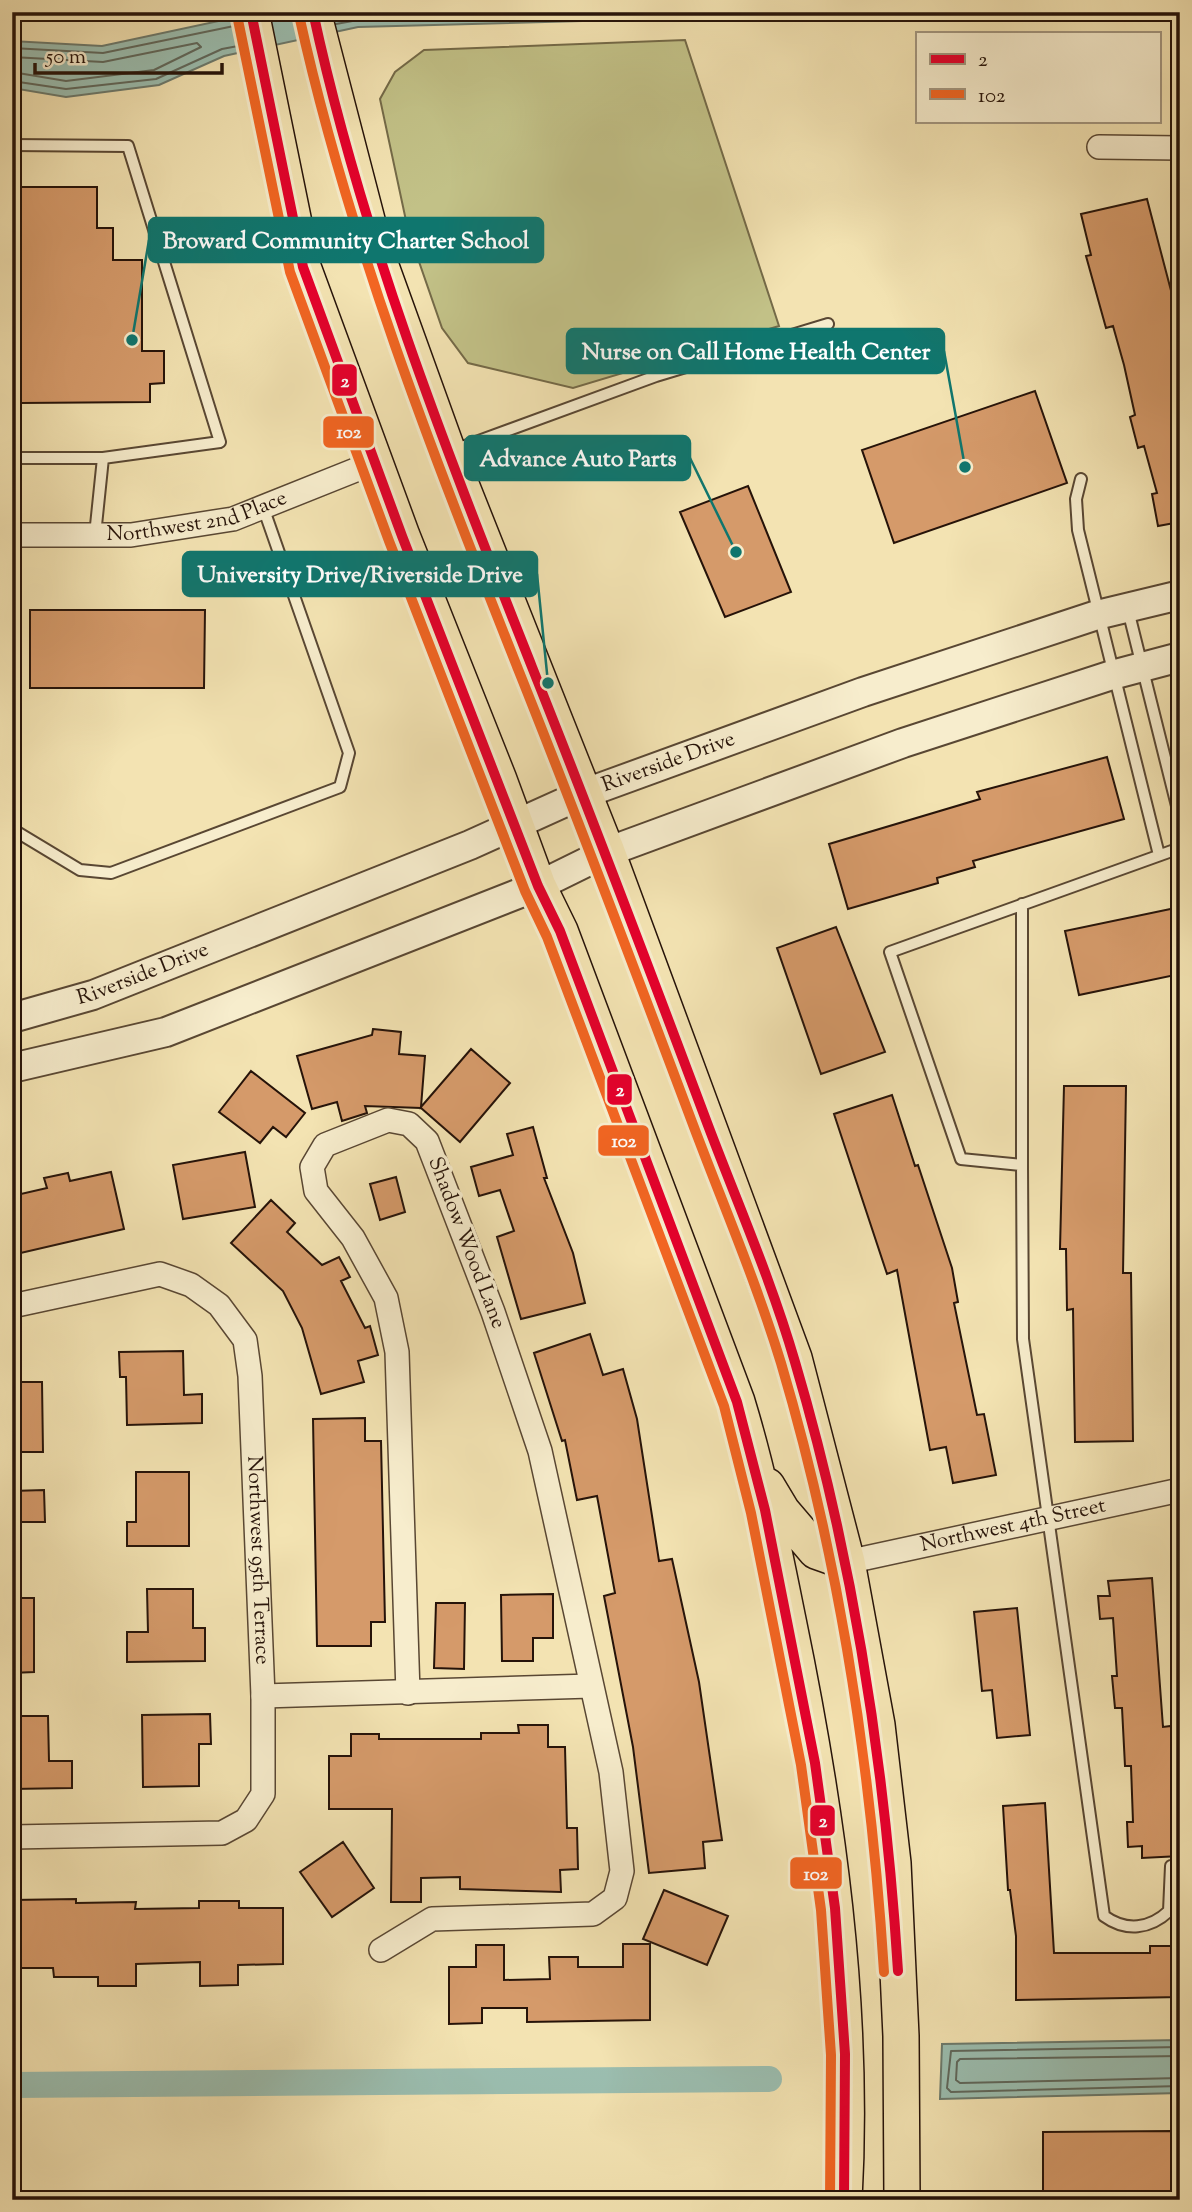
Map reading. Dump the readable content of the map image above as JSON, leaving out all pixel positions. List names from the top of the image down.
{
  "streets": {
    "street": [
      "Northwest 2nd Place",
      "Riverside Drive",
      "Shadow Wood Lane",
      "Northwest 4th Street",
      "Northwest 95th Terrace"
    ]
  },
  "places": [
    "Broward Community Charter School",
    "Nurse on Call Home Health Center",
    "Advance Auto Parts",
    "University Drive/Riverside Drive"
  ],
  "lines": ["transit line 2", "transit line 102"],
  "legend": ["2", "102"],
  "scale_bar": "50 m"
}
